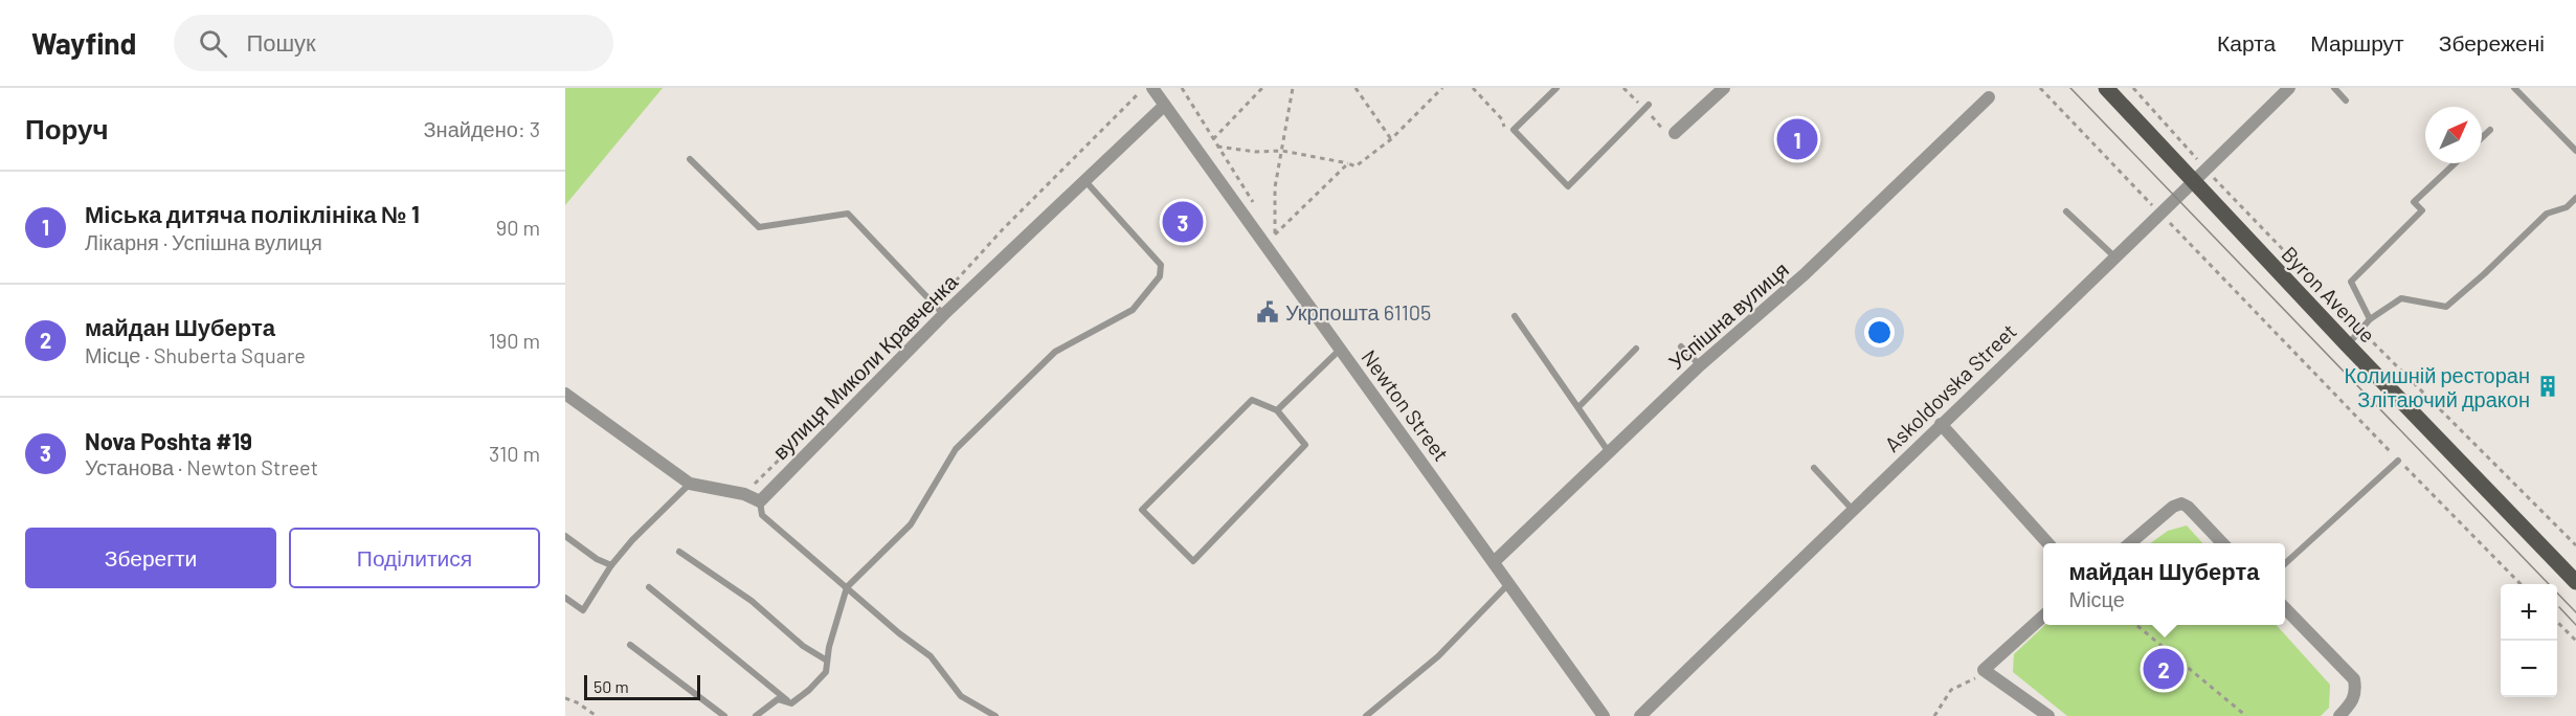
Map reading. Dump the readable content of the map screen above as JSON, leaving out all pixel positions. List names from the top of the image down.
{
  "streets": {
    "main road": ["Byron Avenue"],
    "street": [
      "Успішна вулиця",
      "вулиця Миколи Кравченка",
      "Askoldovska Street",
      "Newton Street"
    ]
  },
  "crossings": [
    ["Byron Avenue", "Askoldovska Street"],
    ["Успішна вулиця", "Newton Street"],
    ["вулиця Миколи Кравченка", "Newton Street"]
  ],
  "places": {
    "public building": ["Укрпошта 61105"],
    "building": ["Колишній ресторан Злітаючий дракон"]
  },
  "scale_bar": "50 m",
  "north": "top right",
  "page": {
    "header": "Wayfind",
    "search": "Пошук",
    "nav": ["Карта", "Маршрут", "Збережені"],
    "heading": ["Поруч", "Знайдено: 3"],
    "pins": ["1", "3", "2"],
    "list": [
      {
        "mark": "1",
        "name": "Міська дитяча поліклініка № 1",
        "note": "Лікарня · Успішна вулиця",
        "value": "90 m"
      },
      {
        "mark": "2",
        "name": "майдан Шуберта",
        "note": "Місце · Shuberta Square",
        "value": "190 m"
      },
      {
        "mark": "3",
        "name": "Nova Poshta #19",
        "note": "Установа · Newton Street",
        "value": "310 m"
      }
    ],
    "buttons": ["Зберегти", "Поділитися"],
    "popup": ["майдан Шуберта", "Місце"],
    "map_buttons": ["+", "−"],
    "scale": "50 m"
  }
}
